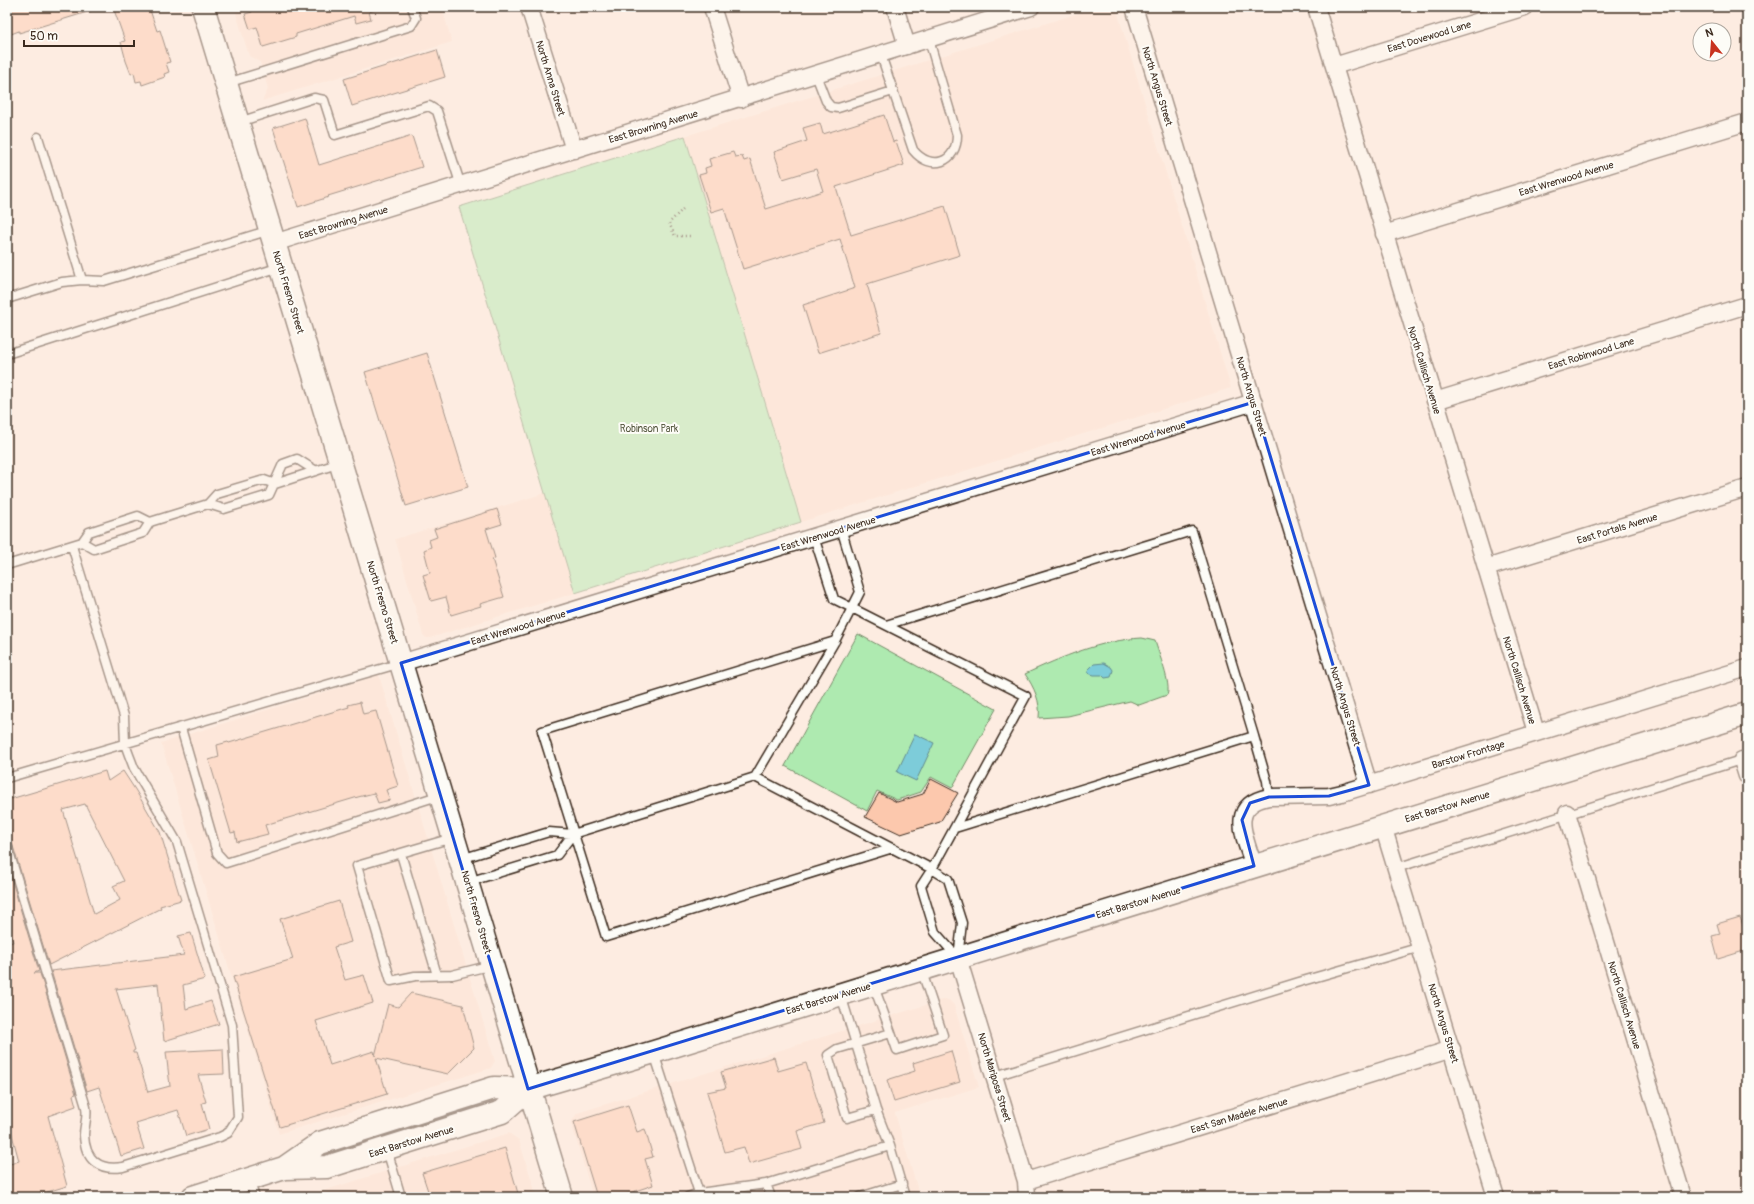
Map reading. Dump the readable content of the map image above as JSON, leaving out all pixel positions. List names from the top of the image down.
{
  "streets": {
    "main road": ["North Fresno Street", "East Barstow Avenue"],
    "street": [
      "East Dovewood Lane",
      "North Anna Street",
      "North Angus Street",
      "East Browning Avenue",
      "East Wrenwood Avenue",
      "East Robinwood Lane",
      "North Callisch Avenue",
      "East Portals Avenue",
      "Barstow Frontage",
      "North Mariposa Street",
      "East San Madele Avenue"
    ]
  },
  "crossings": [
    ["East Dovewood Lane", "North Callisch Avenue"],
    ["North Anna Street", "East Browning Avenue"],
    ["North Angus Street", "East Wrenwood Avenue"],
    ["North Angus Street", "Barstow Frontage"],
    ["North Angus Street", "East Barstow Avenue"],
    ["North Angus Street", "East San Madele Avenue"],
    ["East Browning Avenue", "North Fresno Street"],
    ["East Wrenwood Avenue", "North Fresno Street"],
    ["East Wrenwood Avenue", "North Callisch Avenue"],
    ["North Fresno Street", "East Barstow Avenue"],
    ["East Robinwood Lane", "North Callisch Avenue"],
    ["North Callisch Avenue", "East Portals Avenue"],
    ["North Callisch Avenue", "Barstow Frontage"],
    ["Barstow Frontage", "East Barstow Avenue"],
    ["East Barstow Avenue", "North Mariposa Street"],
    ["North Mariposa Street", "East San Madele Avenue"]
  ],
  "parks": ["Robinson Park"],
  "scale_bar": "50 m",
  "north": "top"
}
